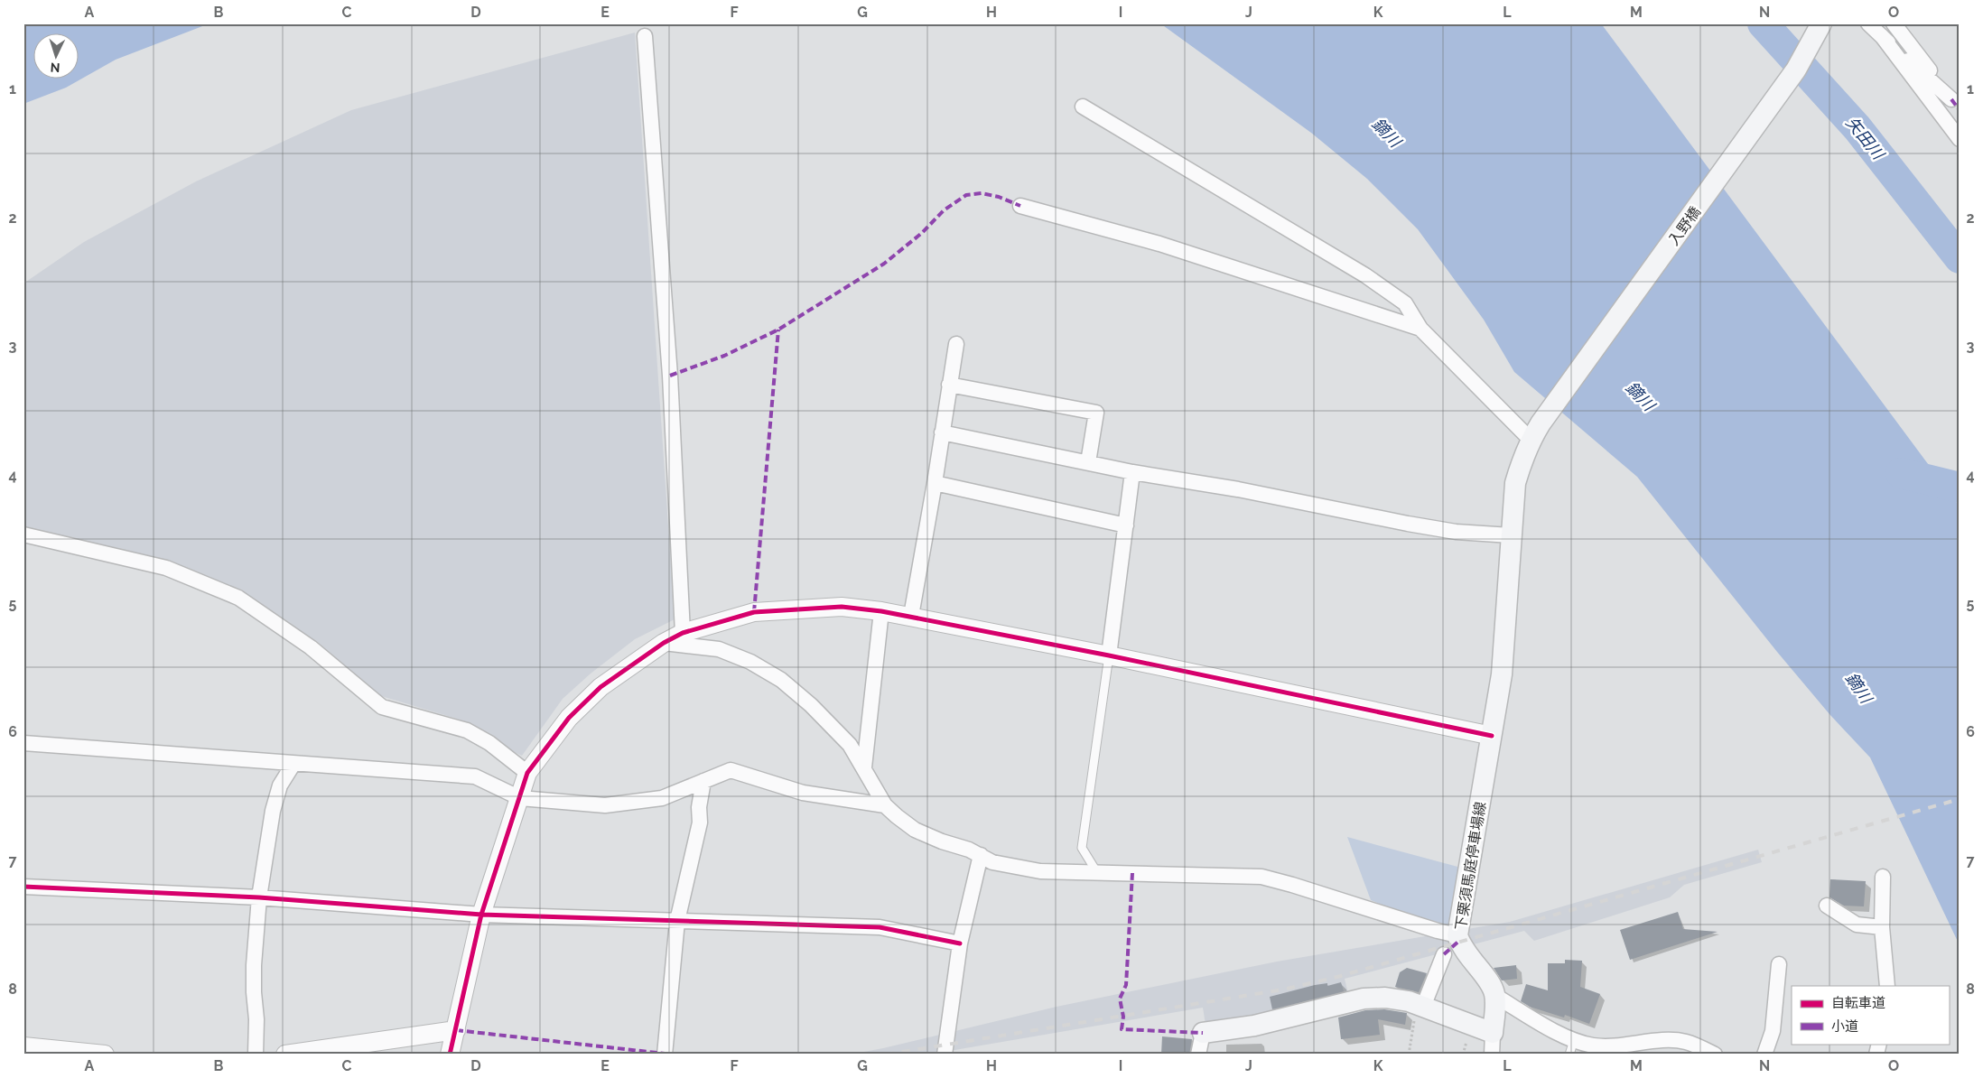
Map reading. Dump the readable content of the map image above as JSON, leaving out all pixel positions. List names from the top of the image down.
{
  "streets": {
    "main road": ["入野橋", "下栗須馬庭停車場線"]
  },
  "crossings": [
    ["入野橋", "下栗須馬庭停車場線"]
  ],
  "water": ["鏑川", "矢田川"],
  "legend": ["自転車道", "小道"],
  "north": "bottom",
  "grid": {
    "columns": [
      "A",
      "B",
      "C",
      "D",
      "E",
      "F",
      "G",
      "H",
      "I",
      "J",
      "K",
      "L",
      "M",
      "N",
      "O"
    ],
    "rows": [
      "1",
      "2",
      "3",
      "4",
      "5",
      "6",
      "7",
      "8"
    ]
  }
}
